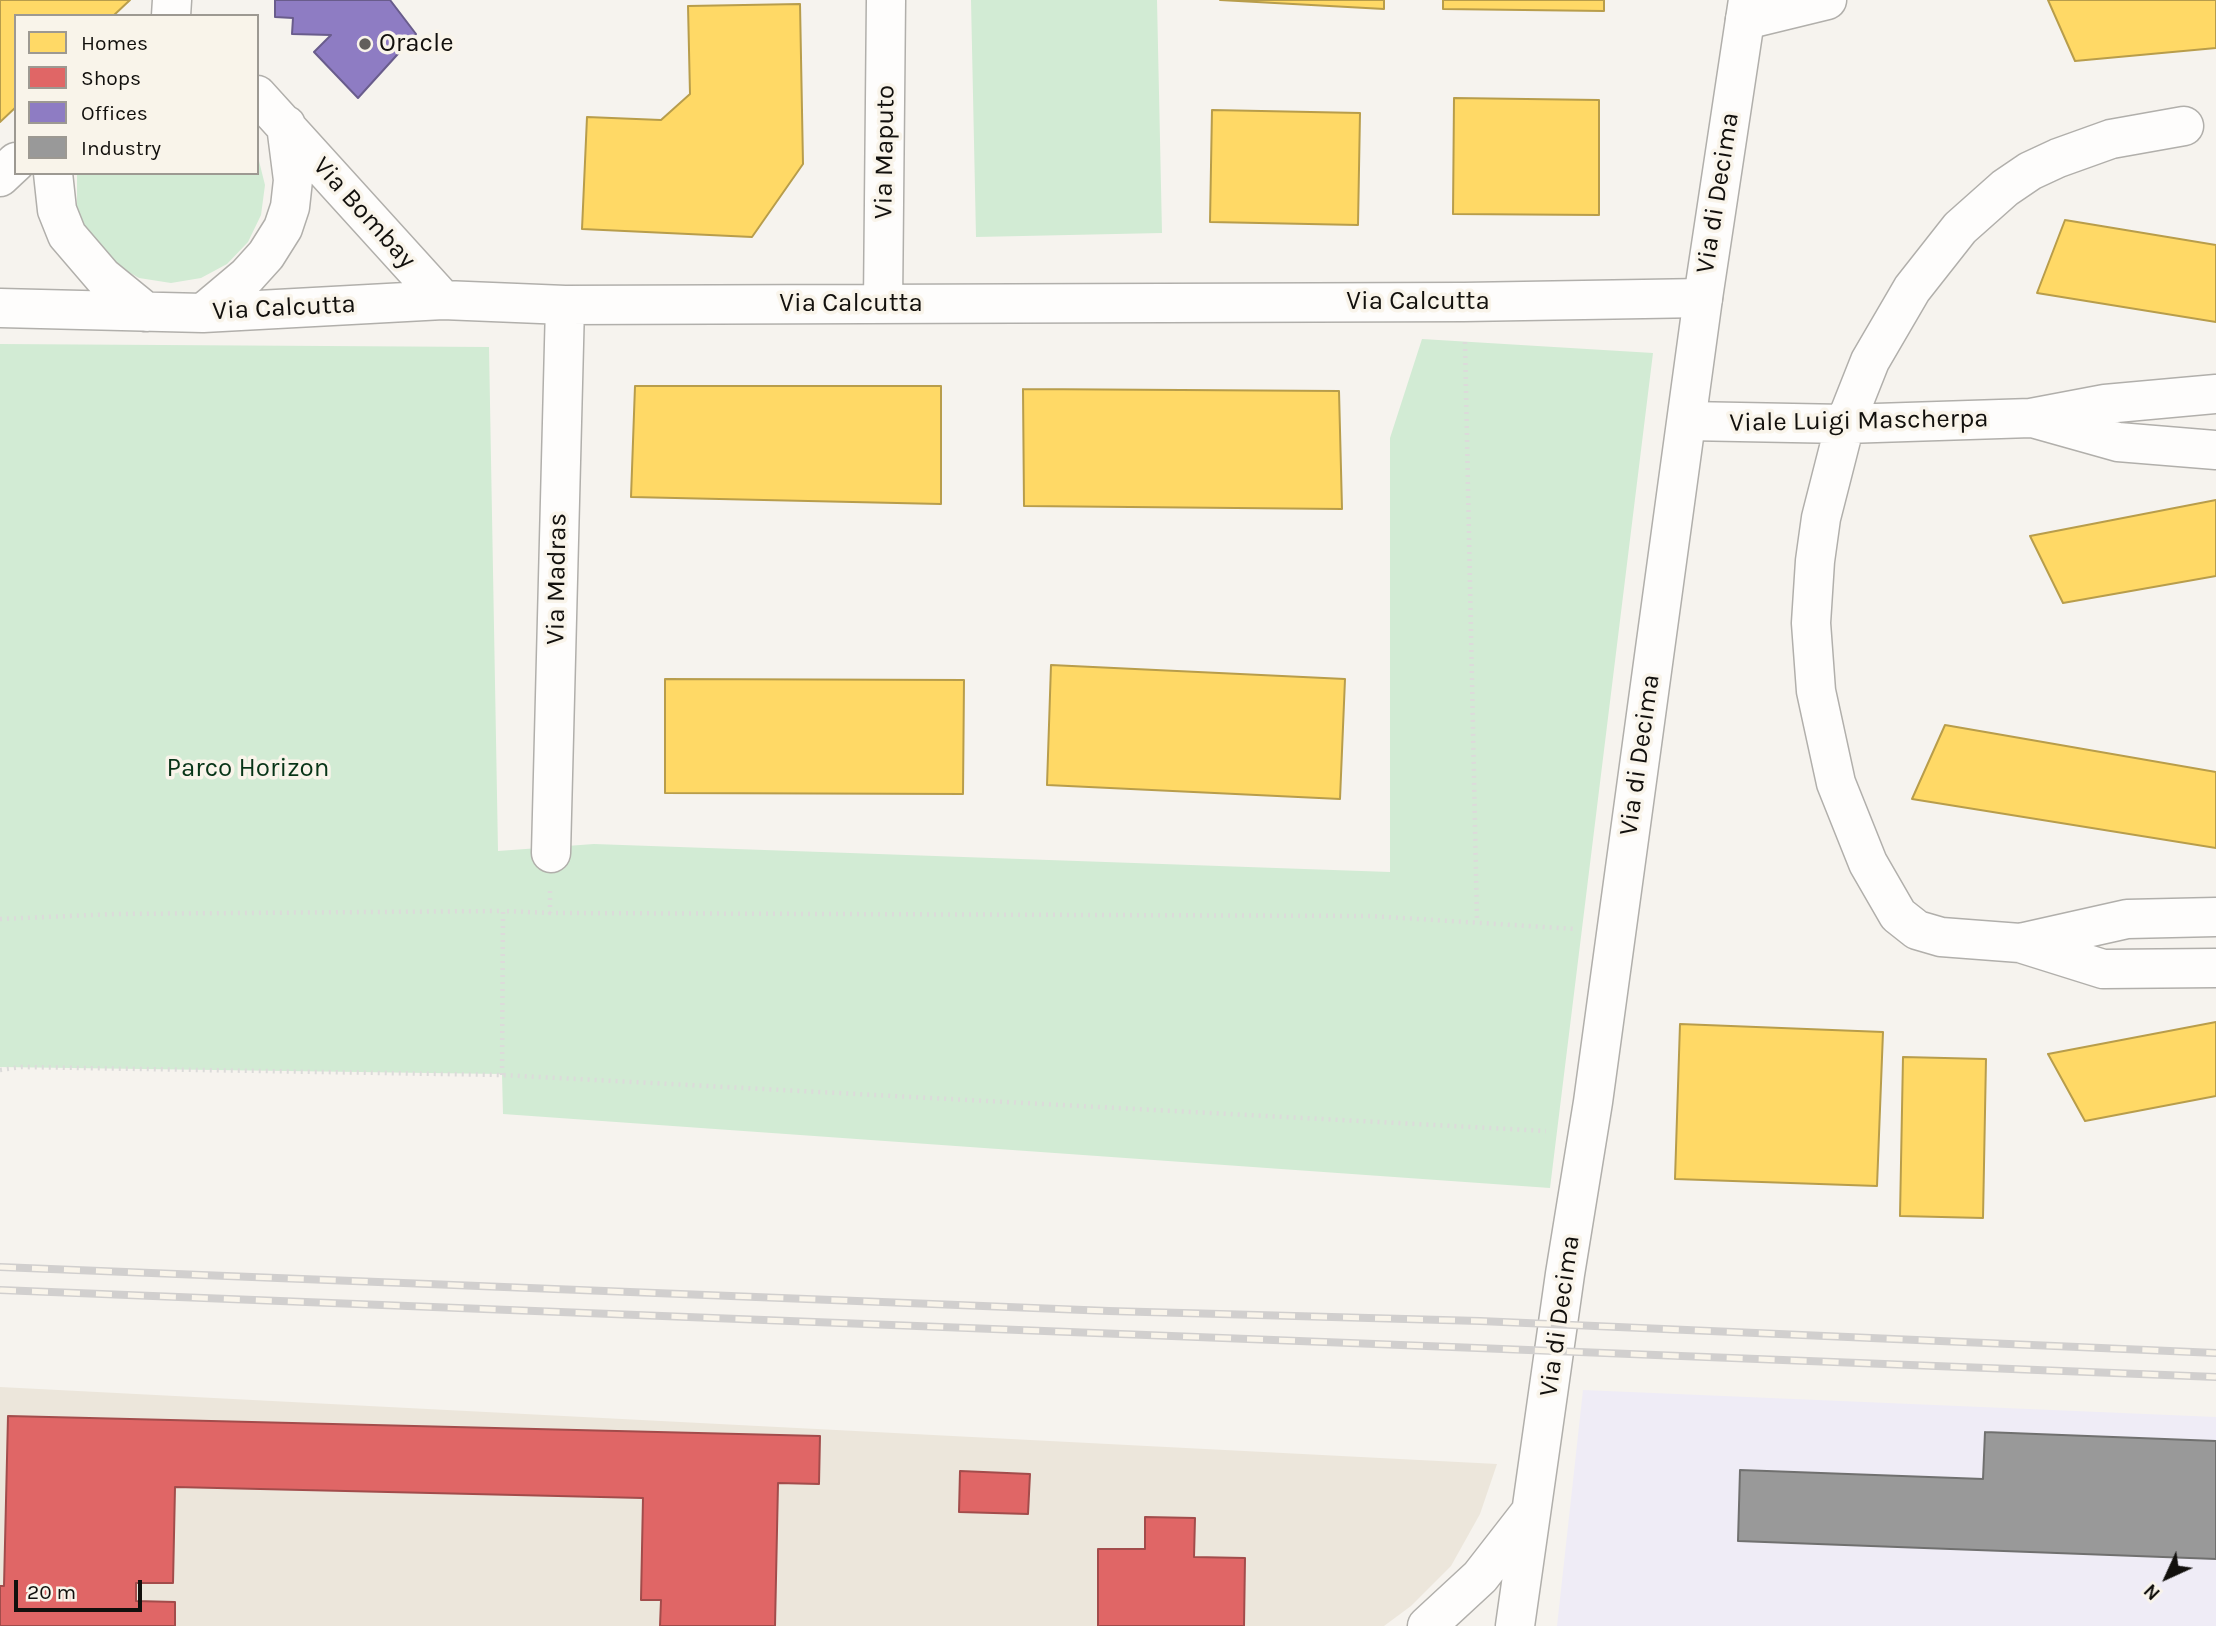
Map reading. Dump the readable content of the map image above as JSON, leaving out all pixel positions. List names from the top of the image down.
{
  "streets": {
    "street": [
      "Via Maputo",
      "Via di Decima",
      "Via Bombay",
      "Via Calcutta",
      "Viale Luigi Mascherpa",
      "Via Madras"
    ]
  },
  "crossings": [
    ["Via Maputo", "Via Calcutta"],
    ["Via di Decima", "Via Calcutta"],
    ["Via di Decima", "Viale Luigi Mascherpa"],
    ["Via Bombay", "Via Calcutta"],
    ["Via Calcutta", "Via Madras"]
  ],
  "parks": ["Parco Horizon"],
  "places": ["Oracle"],
  "legend": [
    "Homes",
    "Shops",
    "Offices",
    "Industry"
  ],
  "scale_bar": "20 m",
  "north": "bottom left"
}
